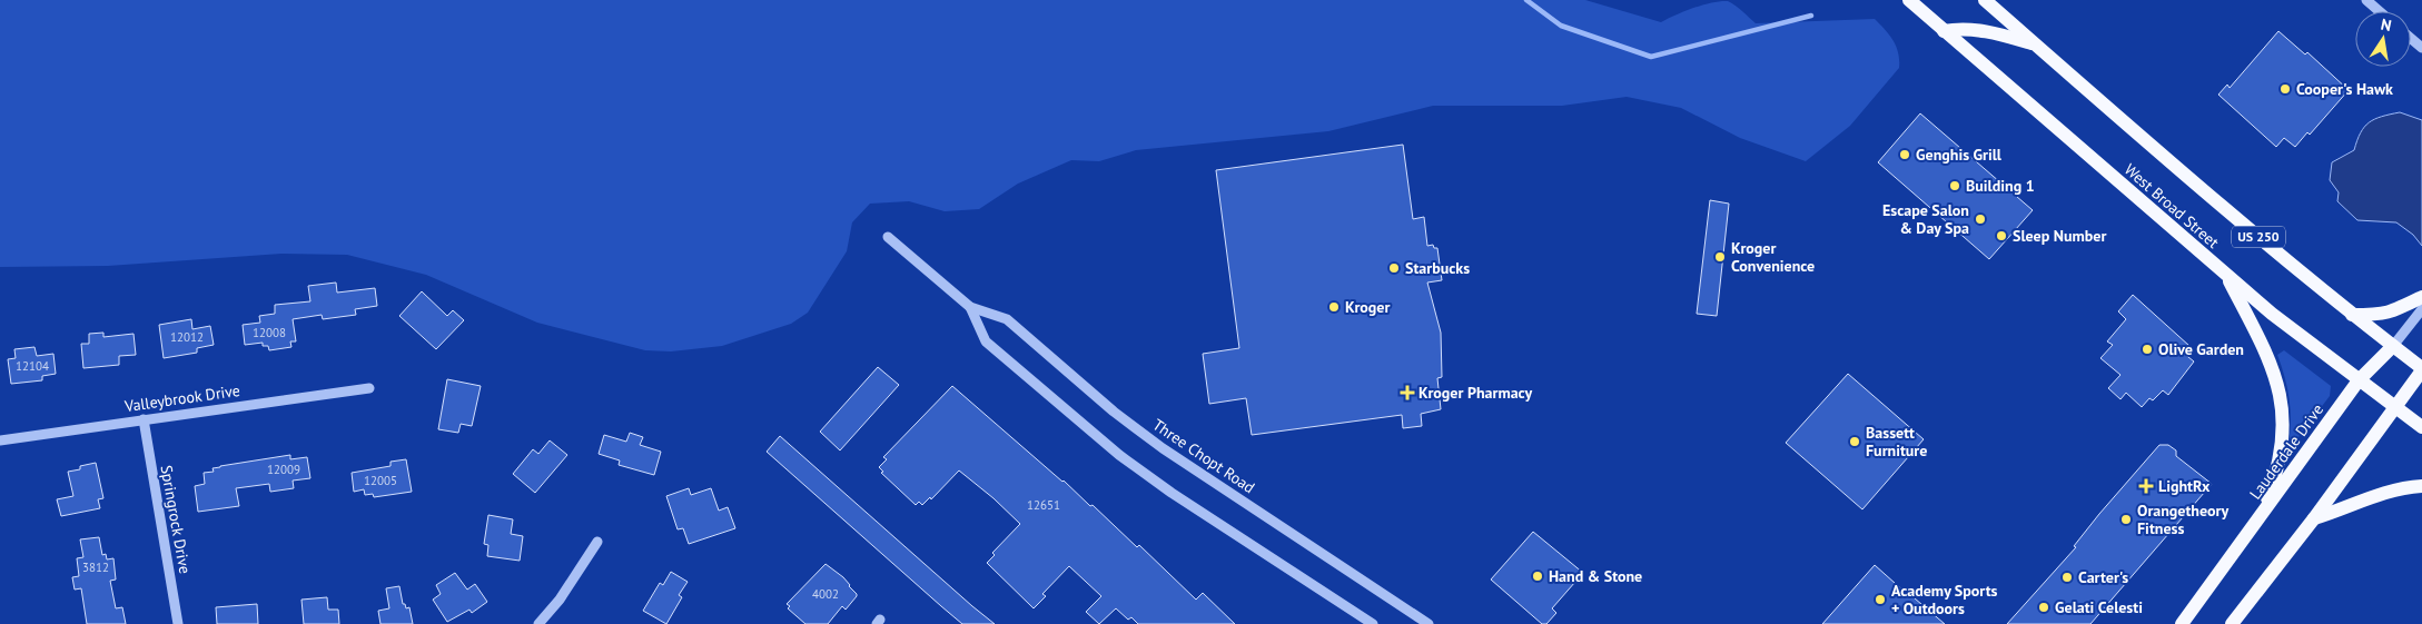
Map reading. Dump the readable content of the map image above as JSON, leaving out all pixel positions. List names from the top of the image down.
{
  "streets": {
    "main road": ["West Broad Street", "US 250", "Lauderdale Drive"],
    "street": ["Valleybrook Drive", "Three Chopt Road", "Springrock Drive"]
  },
  "crossings": [
    ["West Broad Street", "Lauderdale Drive"],
    ["US 250", "Lauderdale Drive"],
    ["Valleybrook Drive", "Springrock Drive"]
  ],
  "places": {
    "other": [
      "Cooper's Hawk",
      "Genghis Grill",
      "Building 1",
      "Escape Salon & Day Spa",
      "Sleep Number",
      "Kroger Convenience",
      "Starbucks",
      "Kroger",
      "Olive Garden",
      "Bassett Furniture",
      "Orangetheory Fitness",
      "Hand & Stone",
      "Carter's",
      "Academy Sports + Outdoors",
      "Gelati Celesti"
    ],
    "health": ["Kroger Pharmacy", "LightRx"]
  },
  "house_numbers": [
    "12008",
    "12012",
    "12104",
    "12009",
    "12005",
    "12651",
    "3812",
    "4002"
  ],
  "north": "top"
}
